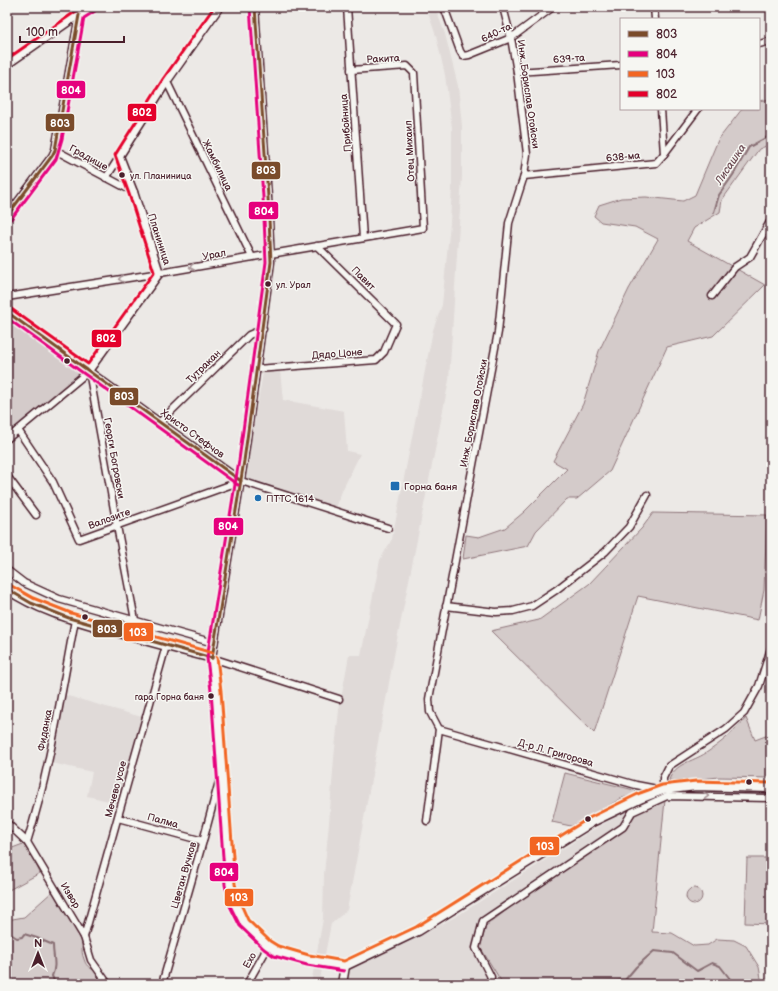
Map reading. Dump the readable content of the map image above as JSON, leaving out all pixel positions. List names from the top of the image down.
{
  "streets": {
    "street": [
      "640-та",
      "Ракита",
      "639-та",
      "Инж. Борислав Огойски",
      "Прибойница",
      "Отец Михаил",
      "638-ма",
      "Градище",
      "Жамбилица",
      "Планиница",
      "Урал",
      "Павит",
      "Дядо Цоне",
      "Тутракан",
      "Христо Стефчов",
      "Георги Богровски",
      "Валозите",
      "Фиданка",
      "Д-р Л. Григорова",
      "Мечево усое",
      "Палма",
      "Цветан Вучков",
      "Извор",
      "Ехо"
    ]
  },
  "crossings": [
    ["640-та", "Инж. Борислав Огойски"],
    ["Ракита", "Прибойница"],
    ["Ракита", "Отец Михаил"],
    ["639-та", "Инж. Борислав Огойски"],
    ["Инж. Борислав Огойски", "638-ма"],
    ["Инж. Борислав Огойски", "Д-р Л. Григорова"],
    ["Прибойница", "Урал"],
    ["Отец Михаил", "Урал"],
    ["Градище", "Планиница"],
    ["Жамбилица", "Урал"],
    ["Планиница", "Урал"],
    ["Планиница", "Христо Стефчов"],
    ["Планиница", "Георги Богровски"],
    ["Планиница", "Валозите"],
    ["Урал", "Павит"],
    ["Павит", "Дядо Цоне"],
    ["Тутракан", "Христо Стефчов"],
    ["Христо Стефчов", "Георги Богровски"],
    ["Христо Стефчов", "Валозите"],
    ["Георги Богровски", "Валозите"],
    ["Фиданка", "Извор"],
    ["Мечево усое", "Палма"],
    ["Мечево усое", "Извор"],
    ["Палма", "Цветан Вучков"]
  ],
  "one_way": ["Урал"],
  "water": ["Лисашка"],
  "places": {
    "other": [
      "ул. Планиница",
      "ул. Урал",
      "ПТТС 1614",
      "гара Горна баня"
    ],
    "transit": ["Горна баня"]
  },
  "lines": [
    "transit line 803",
    "transit line 804",
    "transit line 802",
    "transit line 103"
  ],
  "legend": [
    "803",
    "804",
    "103",
    "802"
  ],
  "scale_bar": "100 m",
  "north": "top"
}
